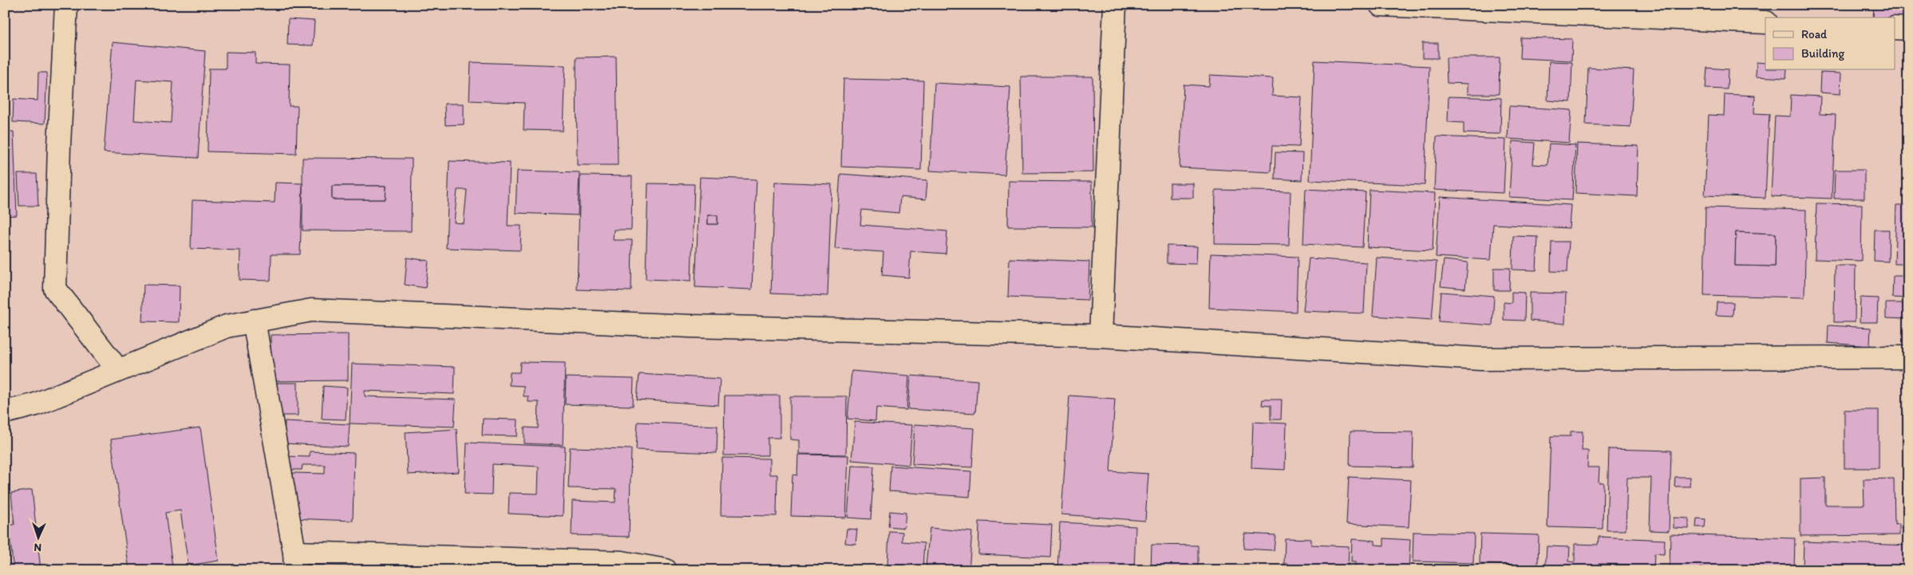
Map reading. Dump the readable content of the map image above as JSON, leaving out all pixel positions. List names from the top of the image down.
{
  "legend": ["Road", "Building"],
  "north": "bottom"
}
